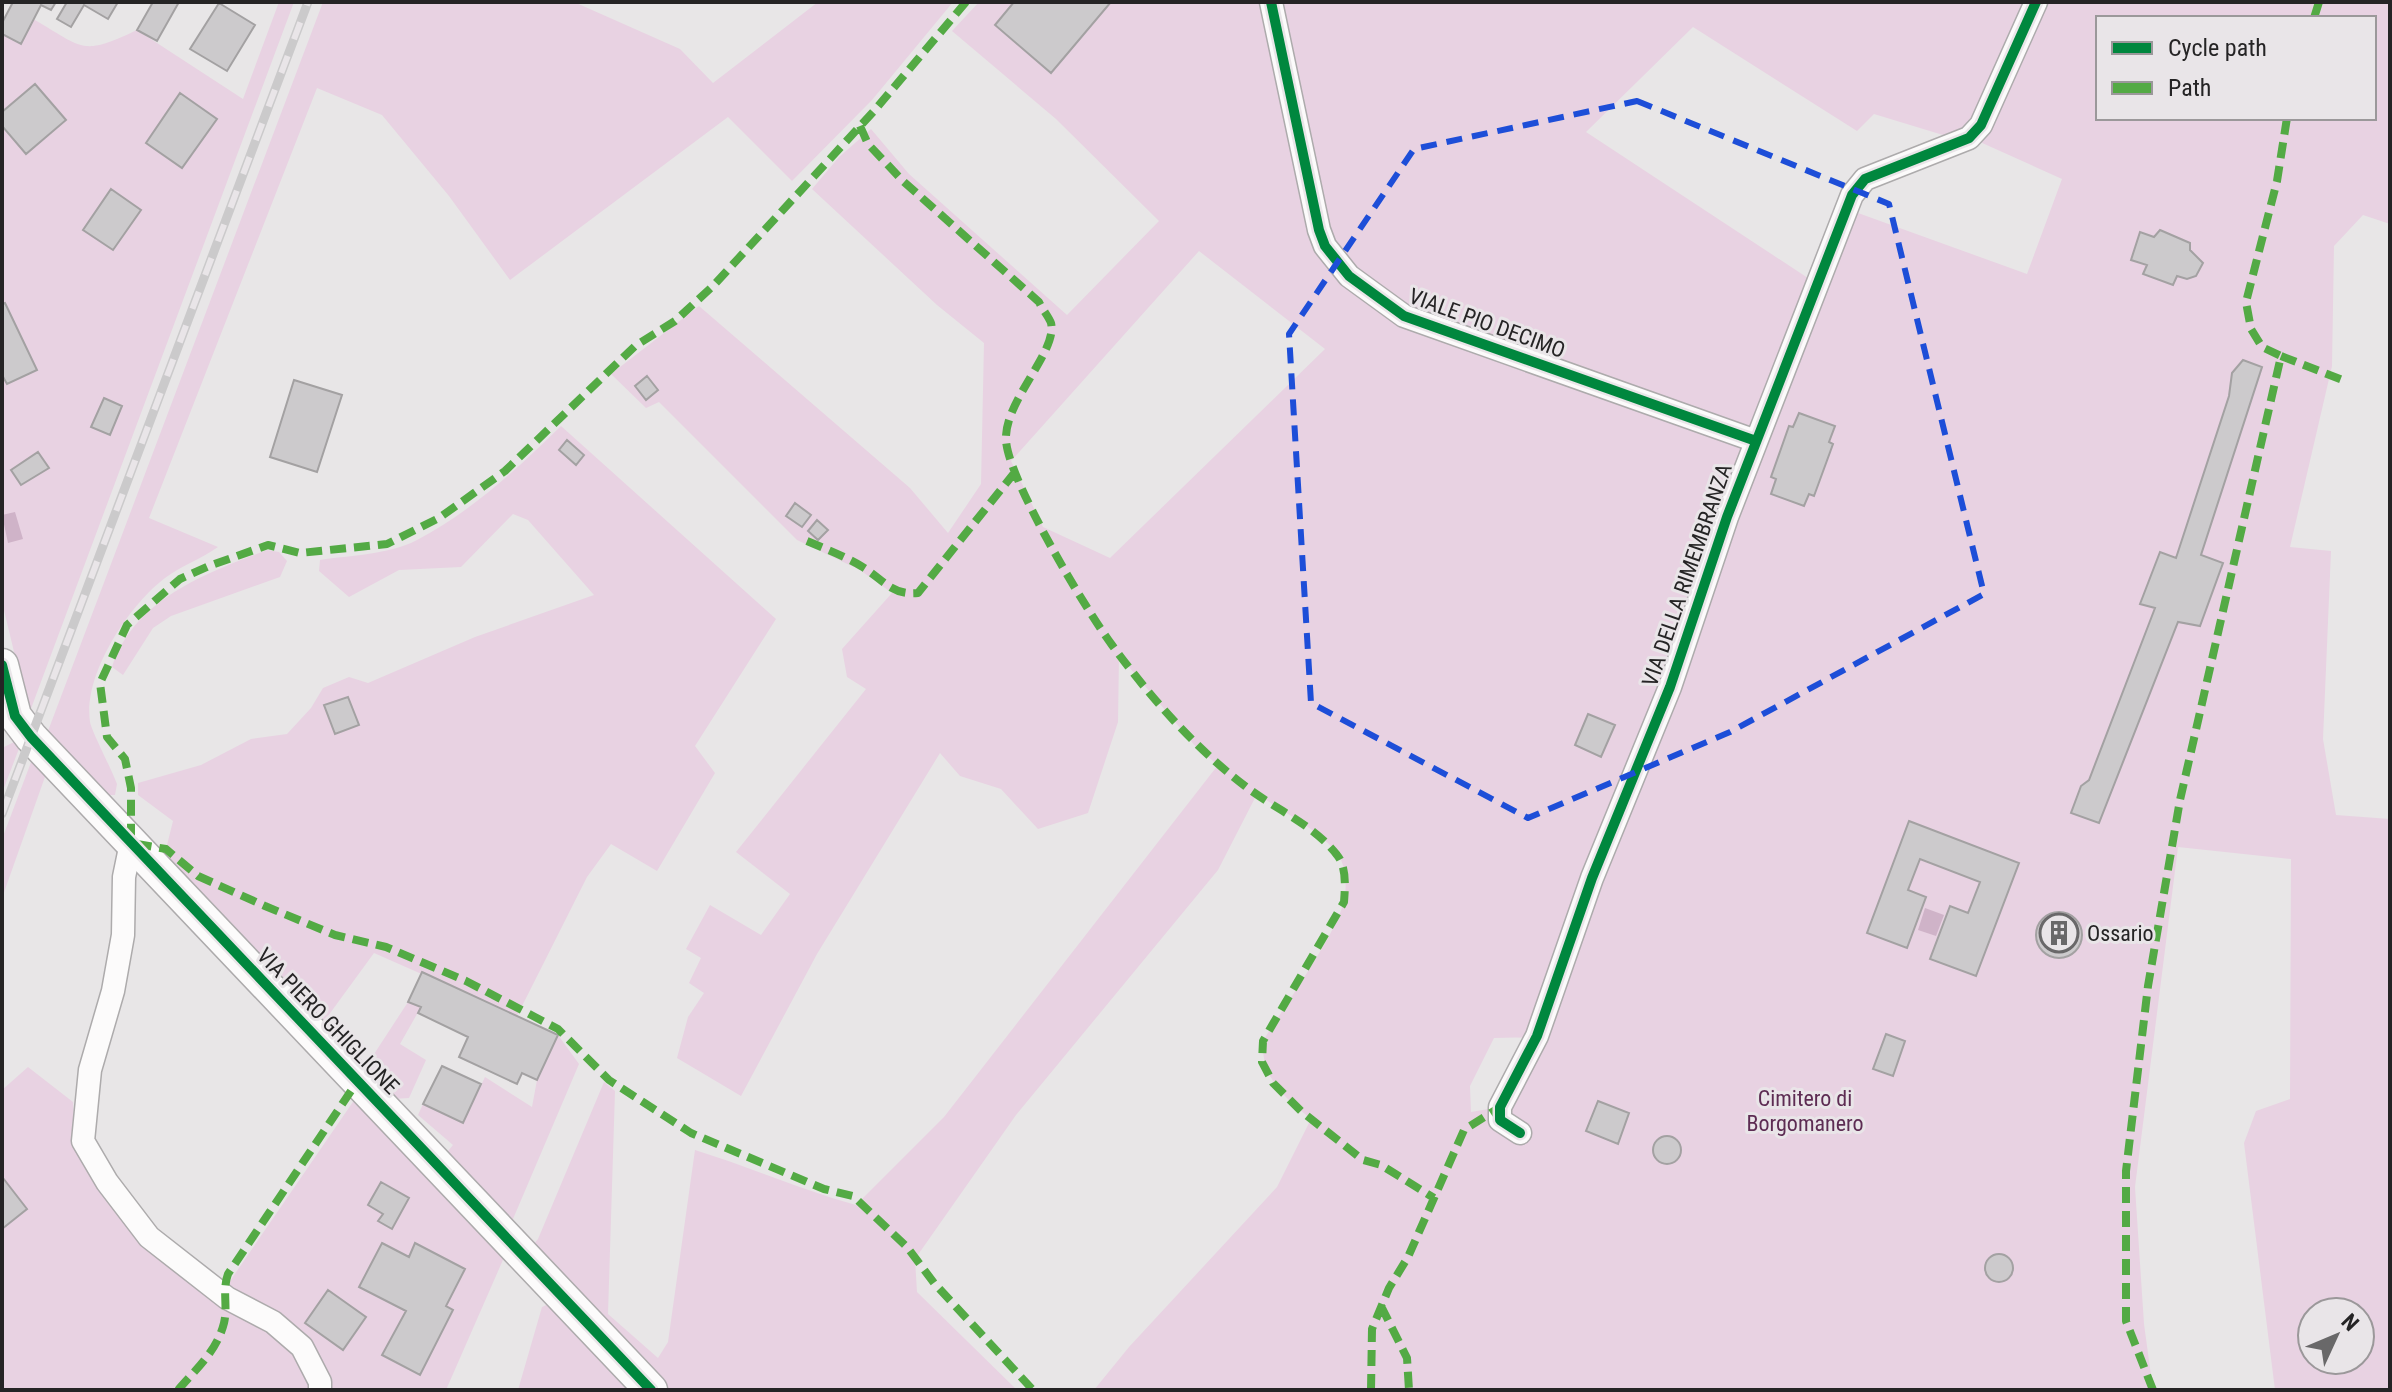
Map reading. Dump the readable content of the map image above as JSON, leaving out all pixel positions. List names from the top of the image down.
{
  "streets": {
    "street": ["VIALE PIO DECIMO", "VIA DELLA RIMEMBRANZA", "VIA PIERO GHIGLIONE"]
  },
  "crossings": [
    ["VIALE PIO DECIMO", "VIA DELLA RIMEMBRANZA"]
  ],
  "parks": ["Cimitero di Borgomanero"],
  "places": {
    "building": ["Ossario"]
  },
  "legend": ["Cycle path", "Path"],
  "north": "top right"
}
